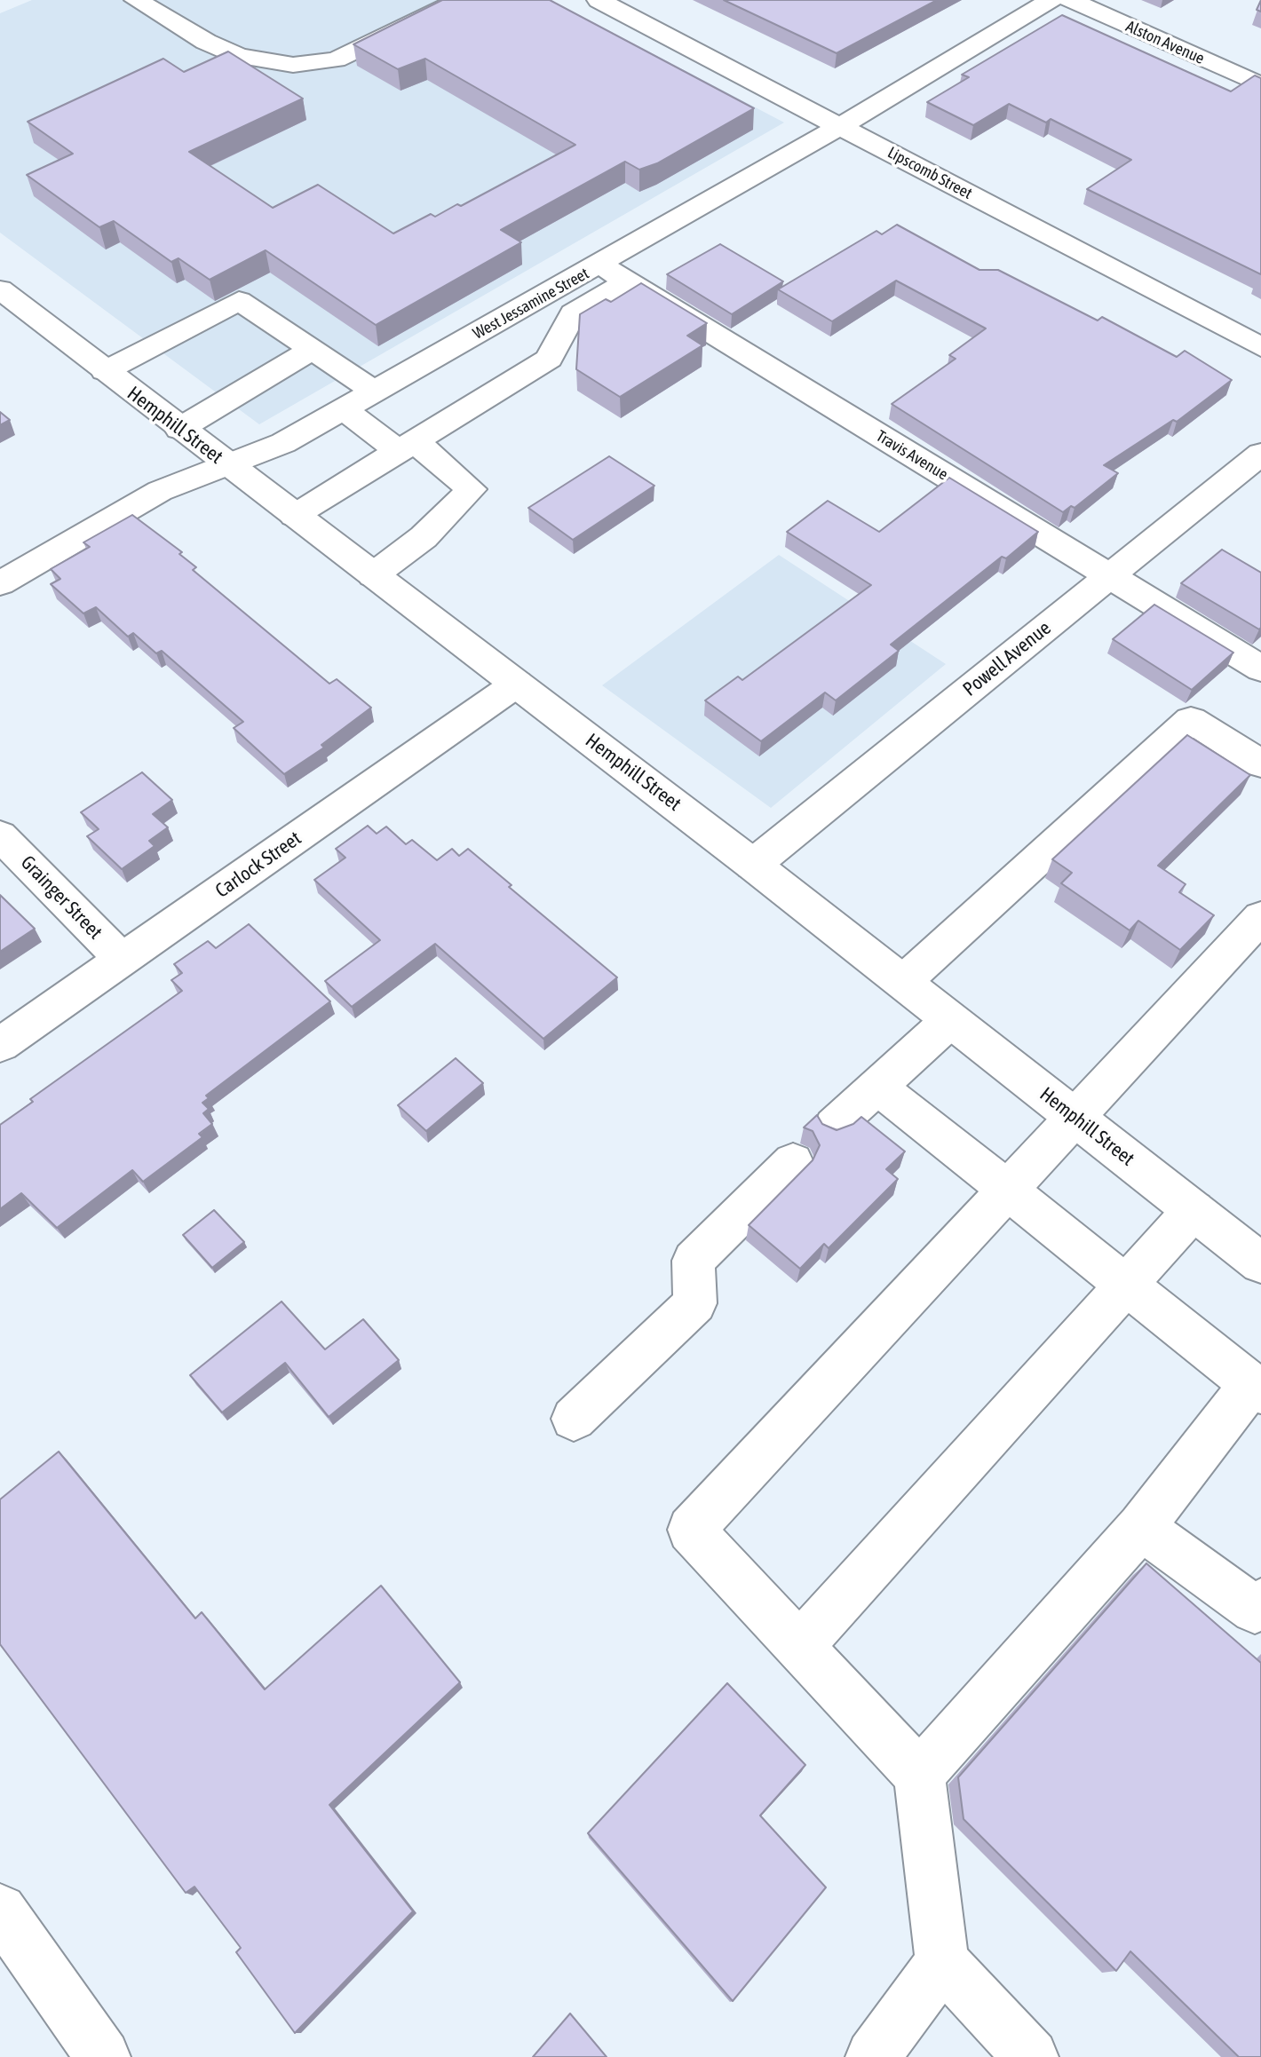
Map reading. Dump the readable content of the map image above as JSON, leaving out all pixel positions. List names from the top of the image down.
{
  "streets": {
    "street": [
      "Alston Avenue",
      "Lipscomb Street",
      "West Jessamine Street",
      "Hemphill Street",
      "Travis Avenue",
      "Powell Avenue",
      "Carlock Street",
      "Grainger Street"
    ]
  },
  "crossings": [
    ["Lipscomb Street", "West Jessamine Street"],
    ["West Jessamine Street", "Hemphill Street"],
    ["West Jessamine Street", "Travis Avenue"],
    ["Hemphill Street", "Powell Avenue"],
    ["Hemphill Street", "Carlock Street"],
    ["Travis Avenue", "Powell Avenue"],
    ["Carlock Street", "Grainger Street"]
  ]
}
